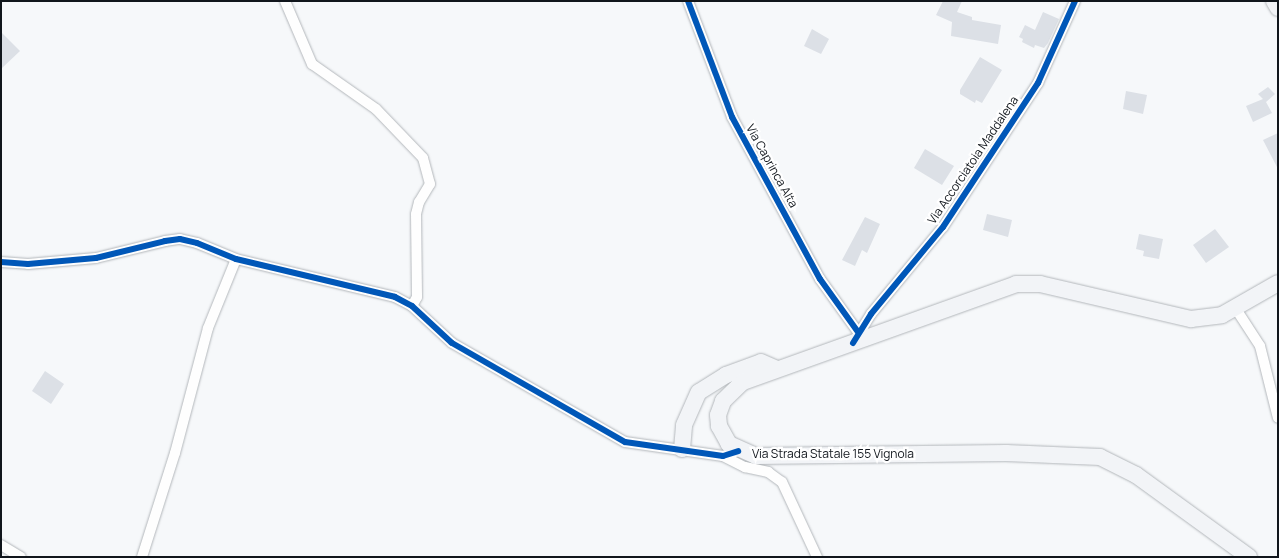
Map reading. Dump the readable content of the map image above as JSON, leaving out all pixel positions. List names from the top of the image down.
{
  "streets": {
    "main road": ["Via Strada Statale 155 Vignola"],
    "street": ["Via Accorciatoia Maddalena", "Via Caprinca Alta"]
  },
  "crossings": [
    ["Via Accorciatoia Maddalena", "Via Caprinca Alta"],
    ["Via Accorciatoia Maddalena", "Via Strada Statale 155 Vignola"],
    ["Via Caprinca Alta", "Via Strada Statale 155 Vignola"]
  ]
}
